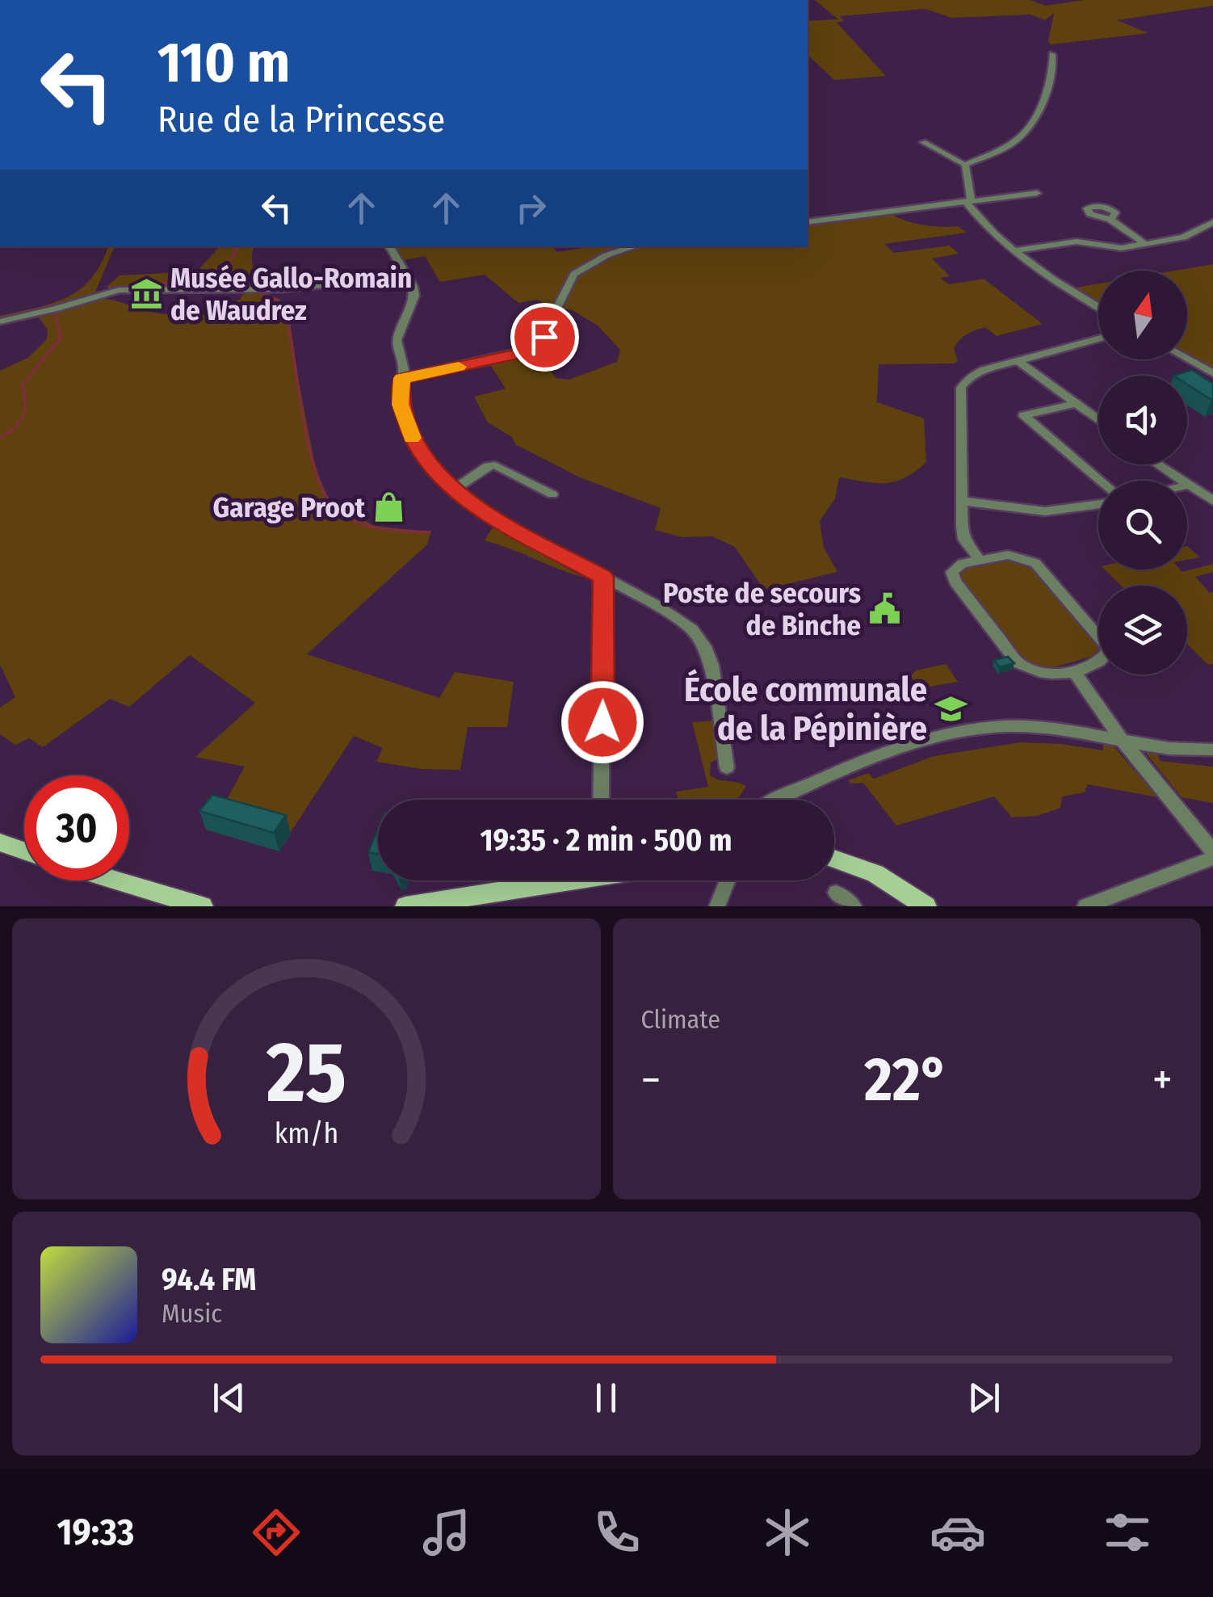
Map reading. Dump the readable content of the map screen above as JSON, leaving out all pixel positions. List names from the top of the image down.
{
  "places": {
    "museum": ["Musée Gallo-Romain de Waudrez"],
    "shop": ["Garage Proot"],
    "public building": ["Poste de secours de Binche"],
    "school or university": ["École communale de la Pépinière"]
  },
  "north": "top",
  "page": {
    "turn": ["110 m", "Rue de la Princesse"],
    "limit": "30",
    "trip": "19:35 · 2 min · 500 m",
    "tile": "Climate",
    "heat": ["−", "22°", "+"],
    "song": ["94.4 FM", "Music"],
    "tabs": "19:33",
    "gauge": ["25", "km/h"]
  }
}
